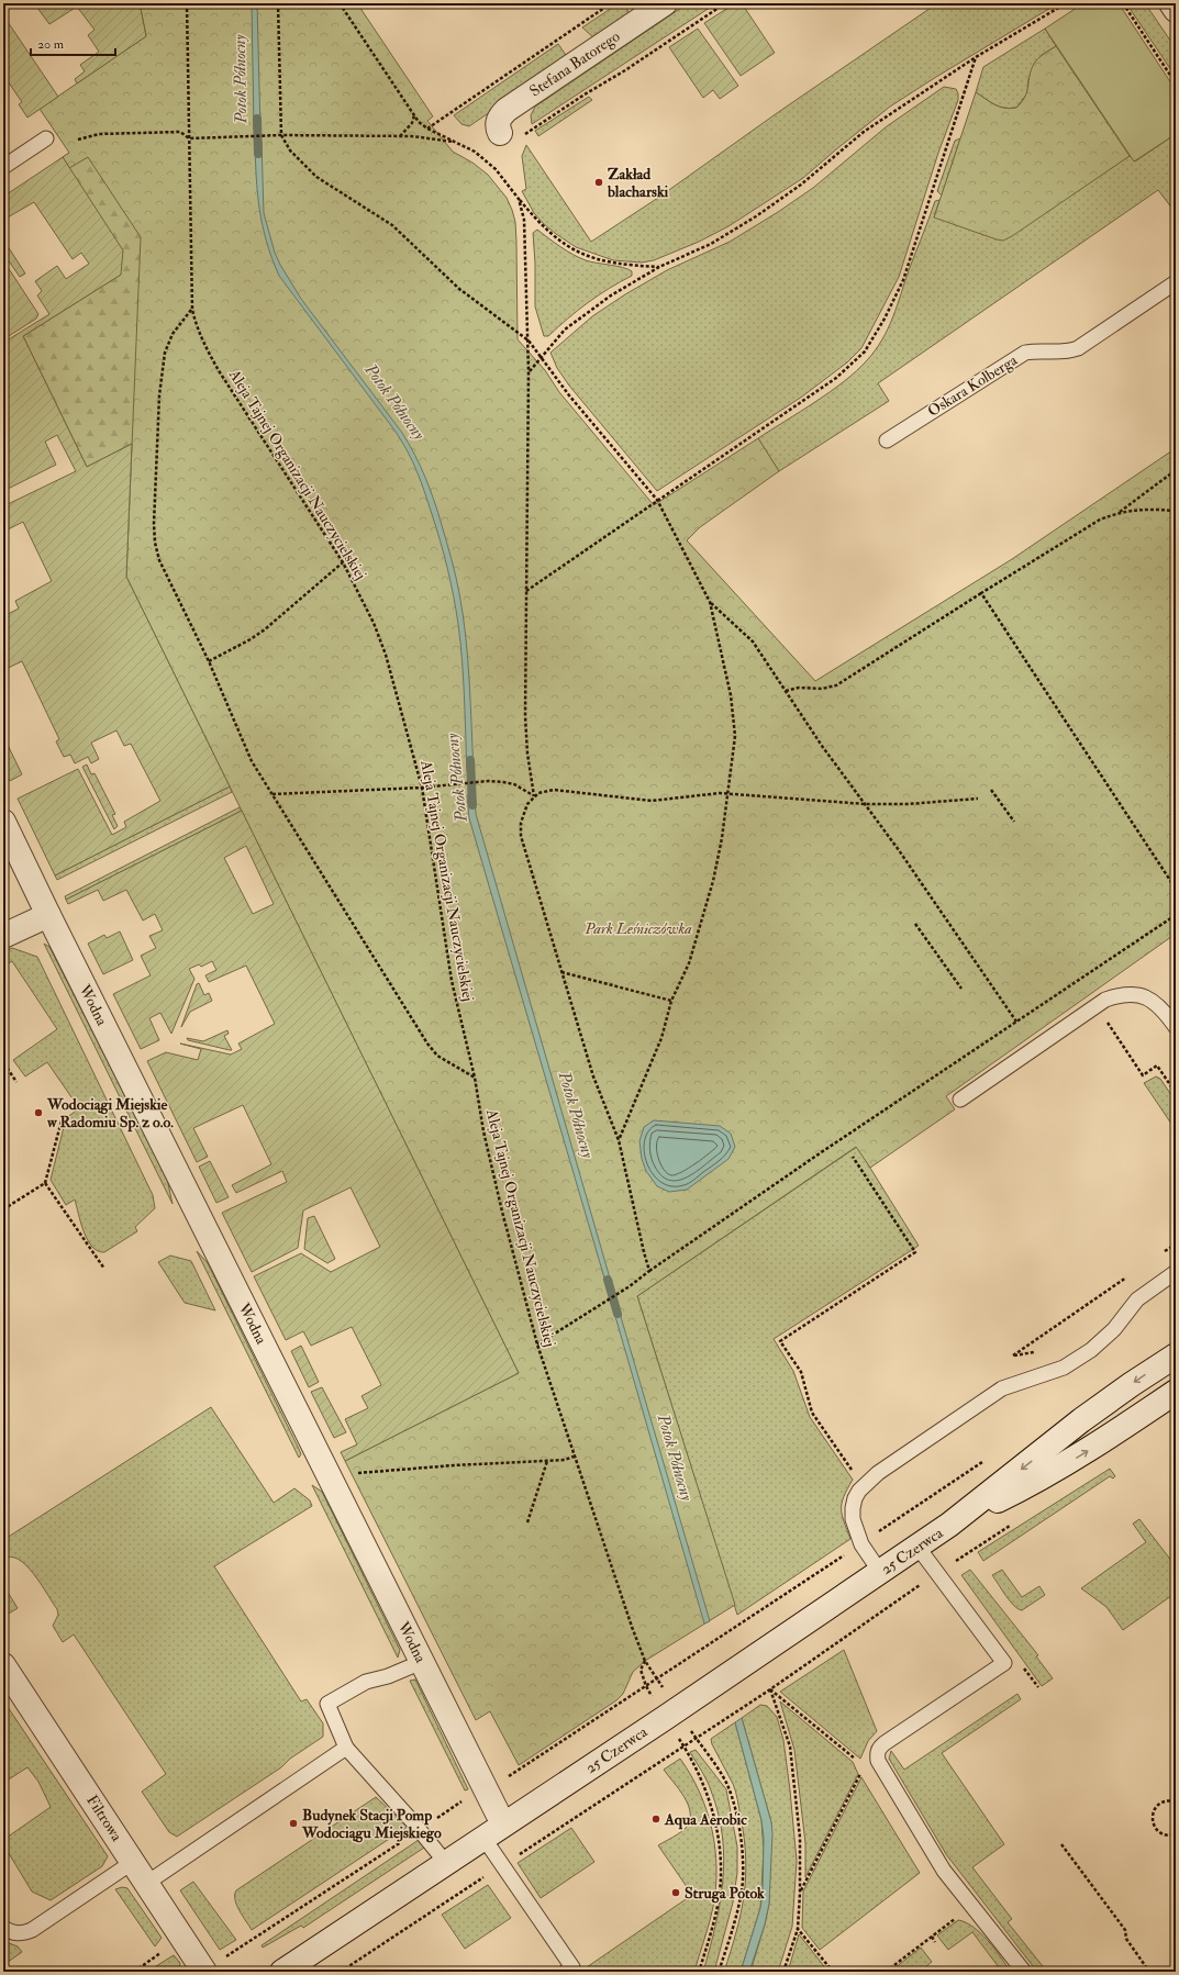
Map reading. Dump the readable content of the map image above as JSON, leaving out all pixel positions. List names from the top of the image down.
{
  "streets": {
    "street": [
      "Stefana Batorego",
      "Wodna",
      "25 Czerwca",
      "Filtrowa"
    ],
    "lane": ["Oskara Kolberga"],
    "path": ["Aleja Tajnej Organizacji Nauczycielskiej"]
  },
  "crossings": [
    ["Wodna", "25 Czerwca"]
  ],
  "water": ["Potok Północny"],
  "parks": ["Park Leśniczówka"],
  "places": [
    "Zakład blacharski",
    "Wodociągi Miejskie w Radomiu Sp. z o.o.",
    "Aqua Aerobic",
    "Budynek Stacji Pomp Wodociągu Miejskiego",
    "Struga Potok"
  ],
  "scale_bar": "20 m"
}
